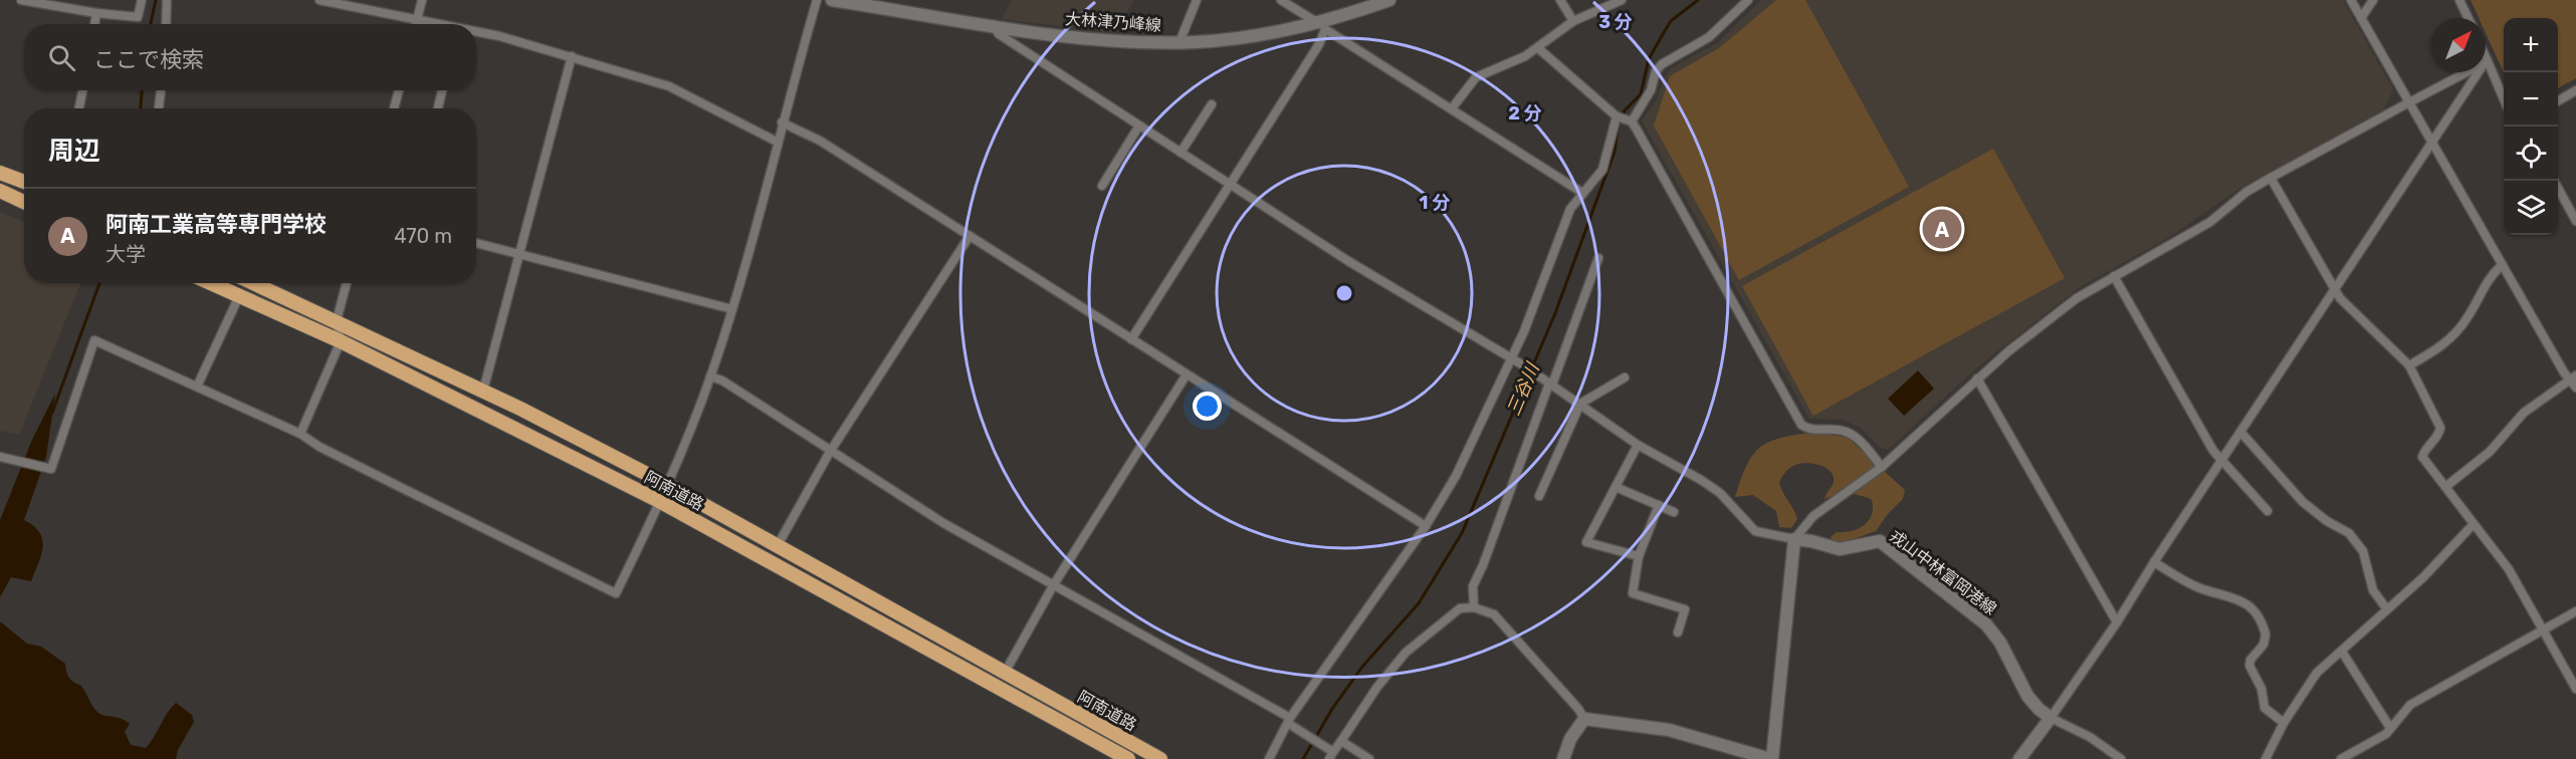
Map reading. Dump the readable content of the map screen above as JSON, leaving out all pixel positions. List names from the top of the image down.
{
  "streets": {
    "highway": ["阿南道路"],
    "main road": ["大林津乃峰線", "戎山中林富岡港線"]
  },
  "water": ["三谷川"],
  "north": "top right",
  "page": {
    "map_buttons": ["+", "−"],
    "search": "ここで検索",
    "heading": "周辺",
    "list": [
      {
        "mark": "A",
        "name": "阿南工業高等専門学校",
        "note": "大学",
        "value": "470 m"
      }
    ],
    "pins": "A"
  },
  "rings": ["3 分", "2 分", "1 分"]
}
